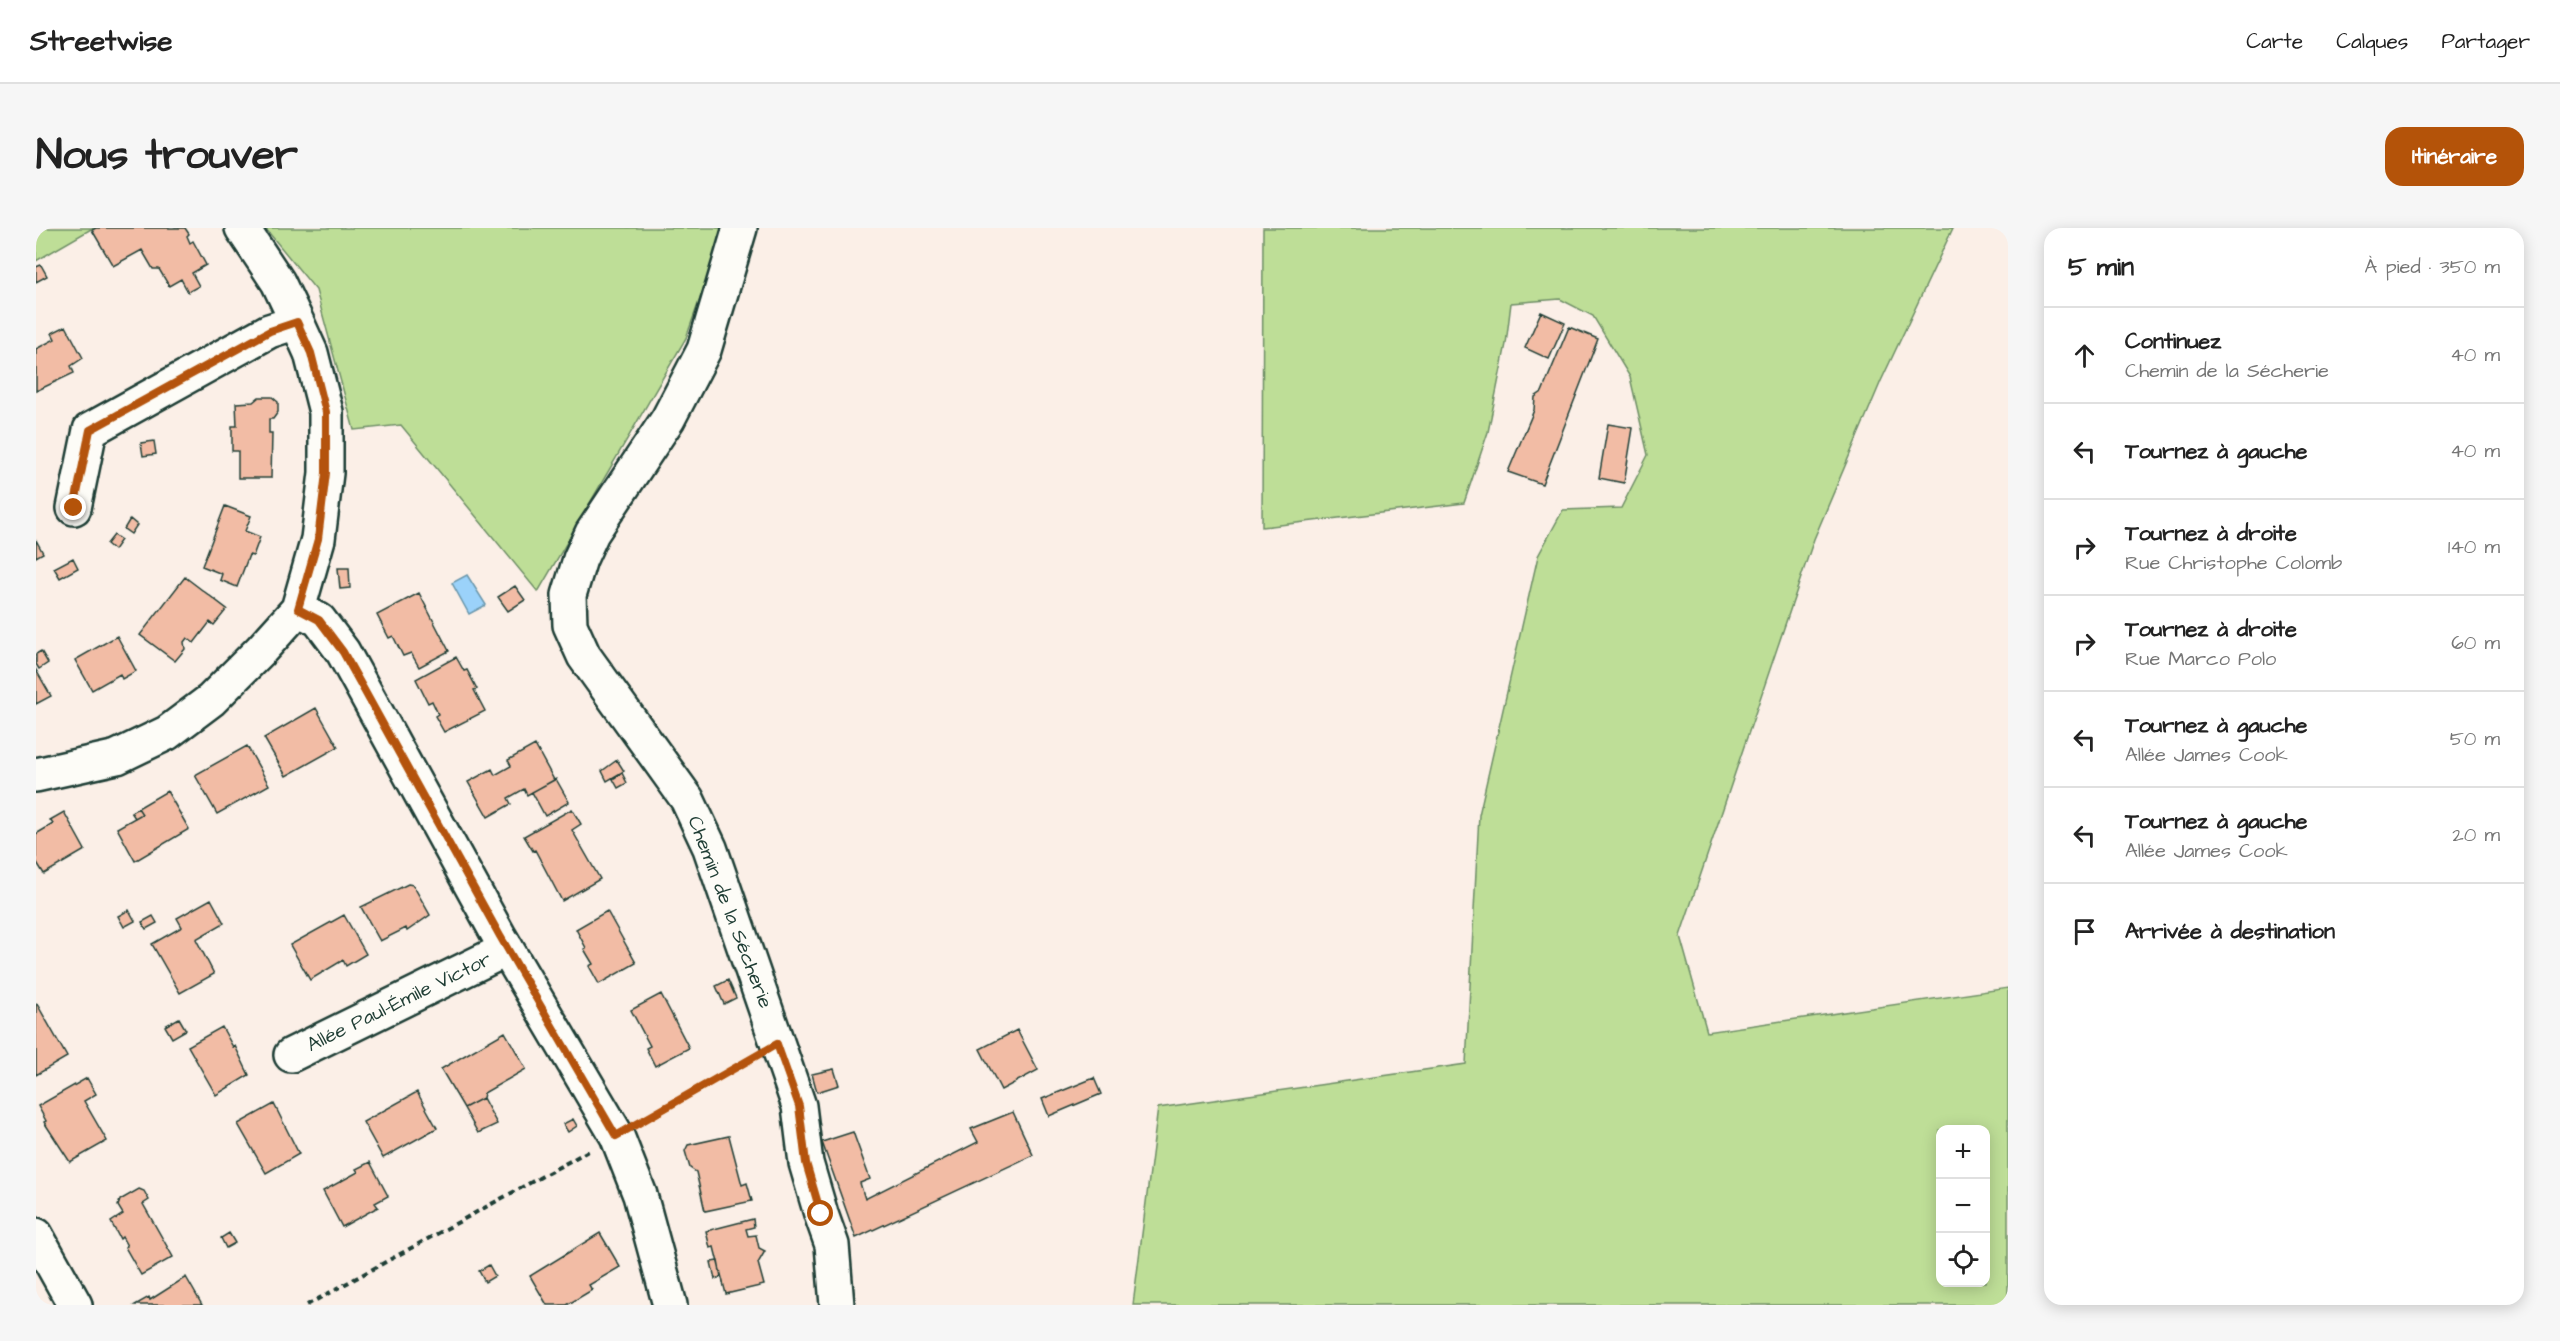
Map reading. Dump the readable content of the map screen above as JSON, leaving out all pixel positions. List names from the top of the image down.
{
  "streets": {
    "street": ["Chemin de la Sécherie", "Allée Paul-Émile Victor"]
  },
  "page": {
    "header": "Streetwise",
    "nav": ["Carte", "Calques", "Partager"],
    "title": "Nous trouver",
    "buttons": "Itinéraire",
    "heading": ["5 min", "À pied · 350 m"],
    "list": [
      ["Continuez", "Chemin de la Sécherie", "40 m"],
      ["Tournez à gauche", "40 m"],
      ["Tournez à droite", "Rue Christophe Colomb", "140 m"],
      ["Tournez à droite", "Rue Marco Polo", "60 m"],
      ["Tournez à gauche", "Allée James Cook", "50 m"],
      ["Tournez à gauche", "Allée James Cook", "20 m"],
      "Arrivée à destination"
    ],
    "map_buttons": ["+", "−"]
  }
}
